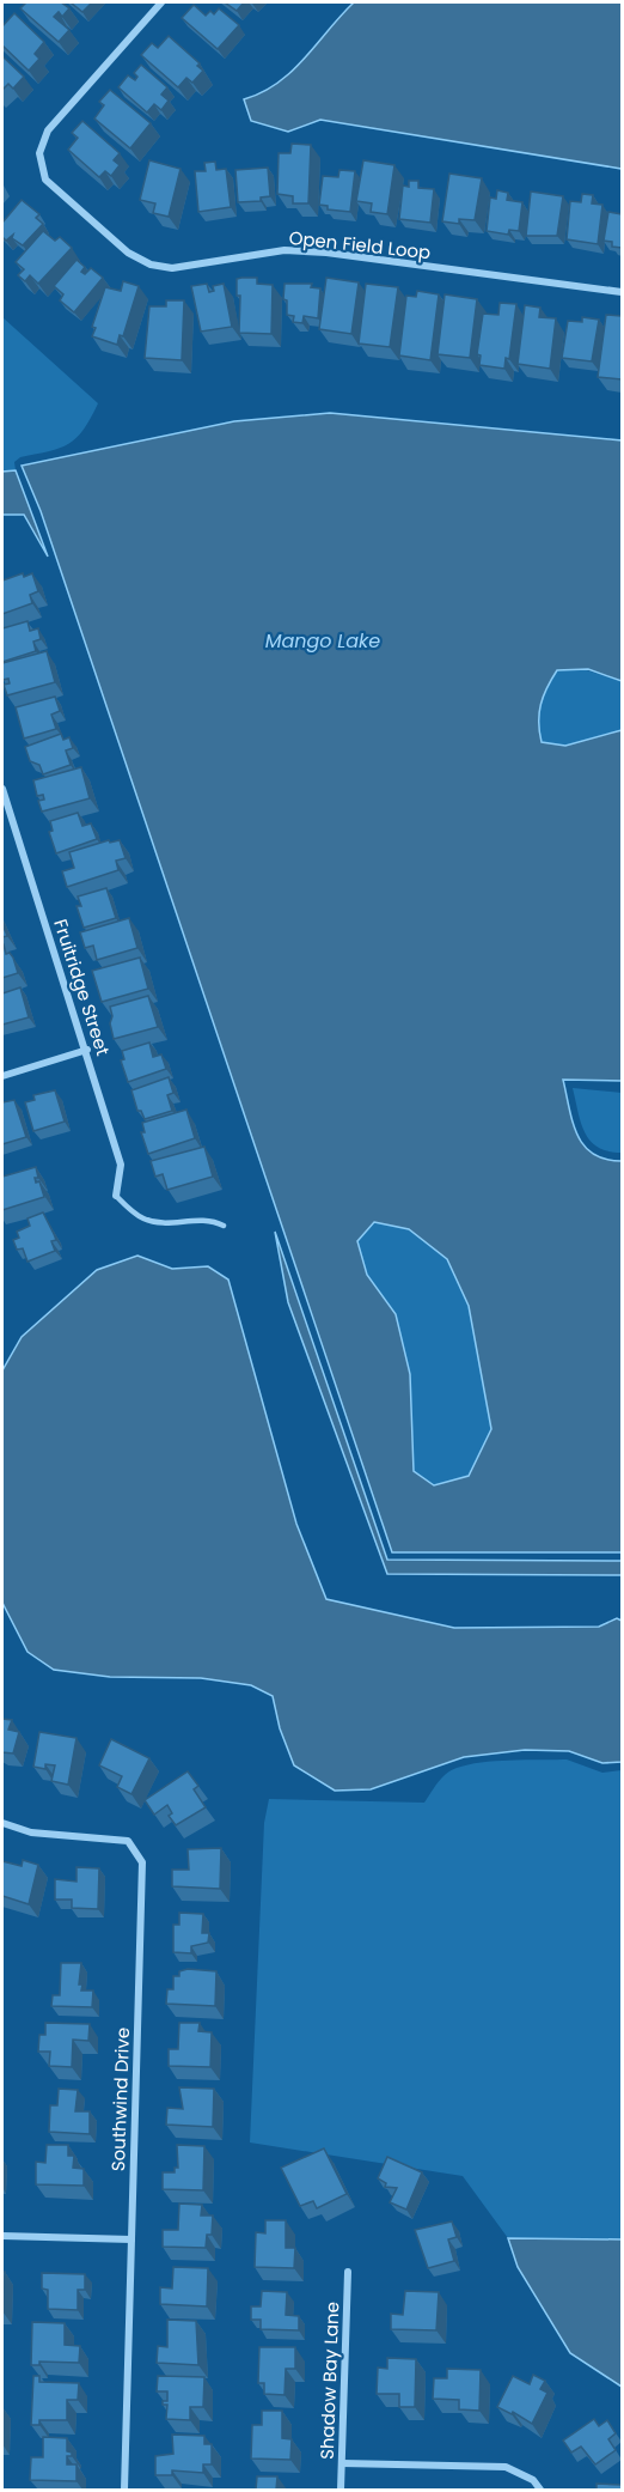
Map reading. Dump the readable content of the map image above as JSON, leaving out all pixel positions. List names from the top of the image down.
{
  "streets": {
    "street": [
      "Open Field Loop",
      "Fruitridge Street",
      "Southwind Drive",
      "Shadow Bay Lane"
    ]
  },
  "water": ["Mango Lake"]
}
